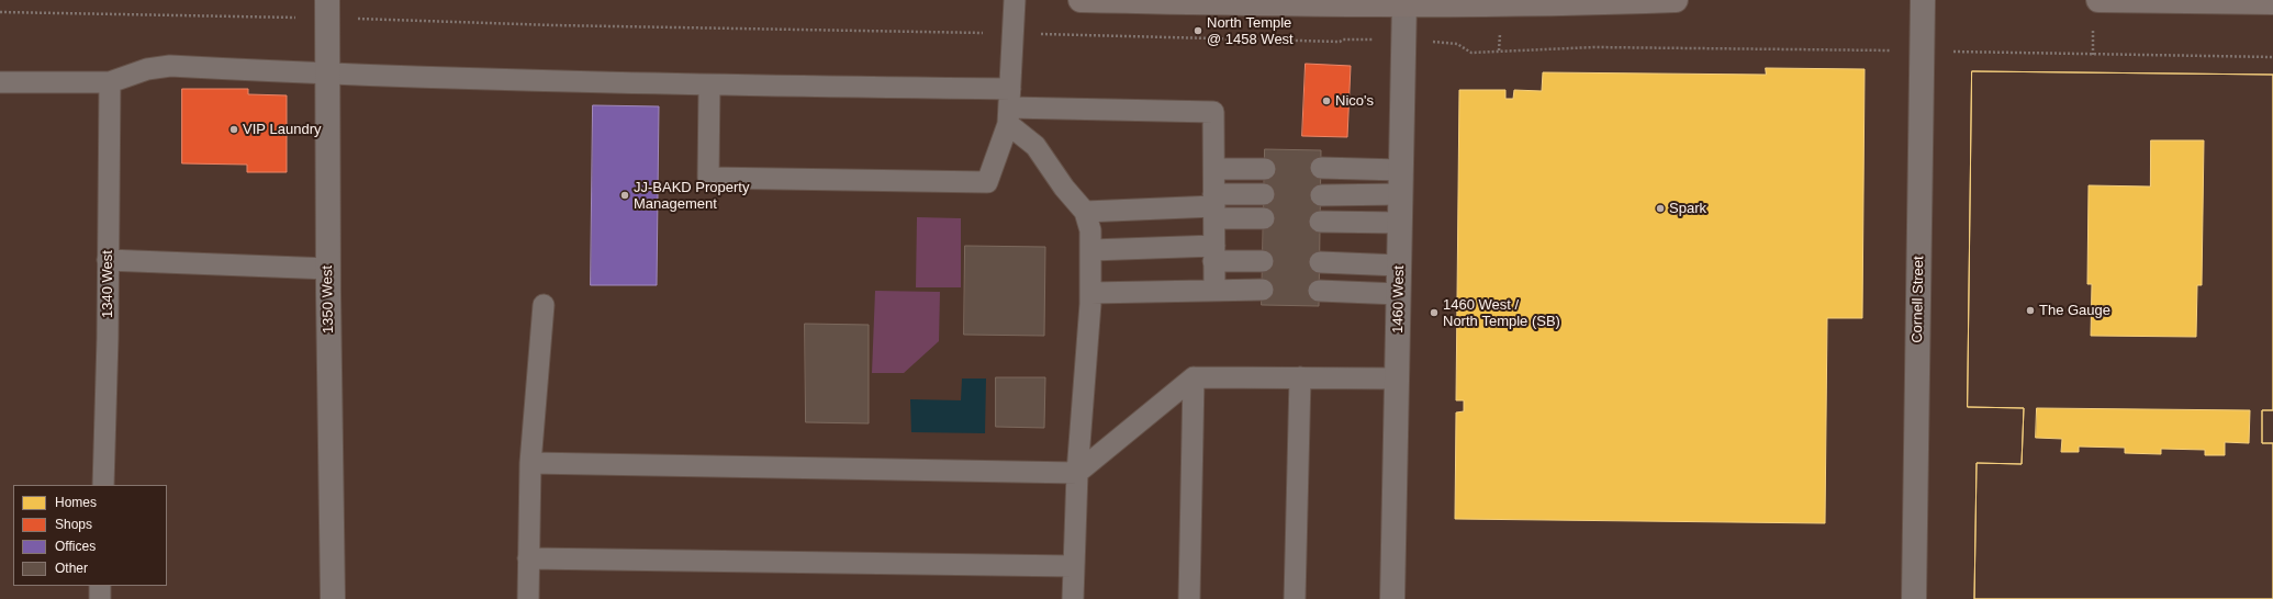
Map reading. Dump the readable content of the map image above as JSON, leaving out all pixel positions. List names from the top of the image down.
{
  "streets": {
    "street": ["1350 West", "1460 West", "Cornell Street"],
    "lane": ["1340 West"]
  },
  "places": [
    "North Temple @ 1458 West",
    "Nico's",
    "VIP Laundry",
    "JJ-BAKD Property Management",
    "Spark",
    "The Gauge",
    "1460 West / North Temple (SB)"
  ],
  "legend": [
    "Homes",
    "Shops",
    "Offices",
    "Other"
  ]
}
